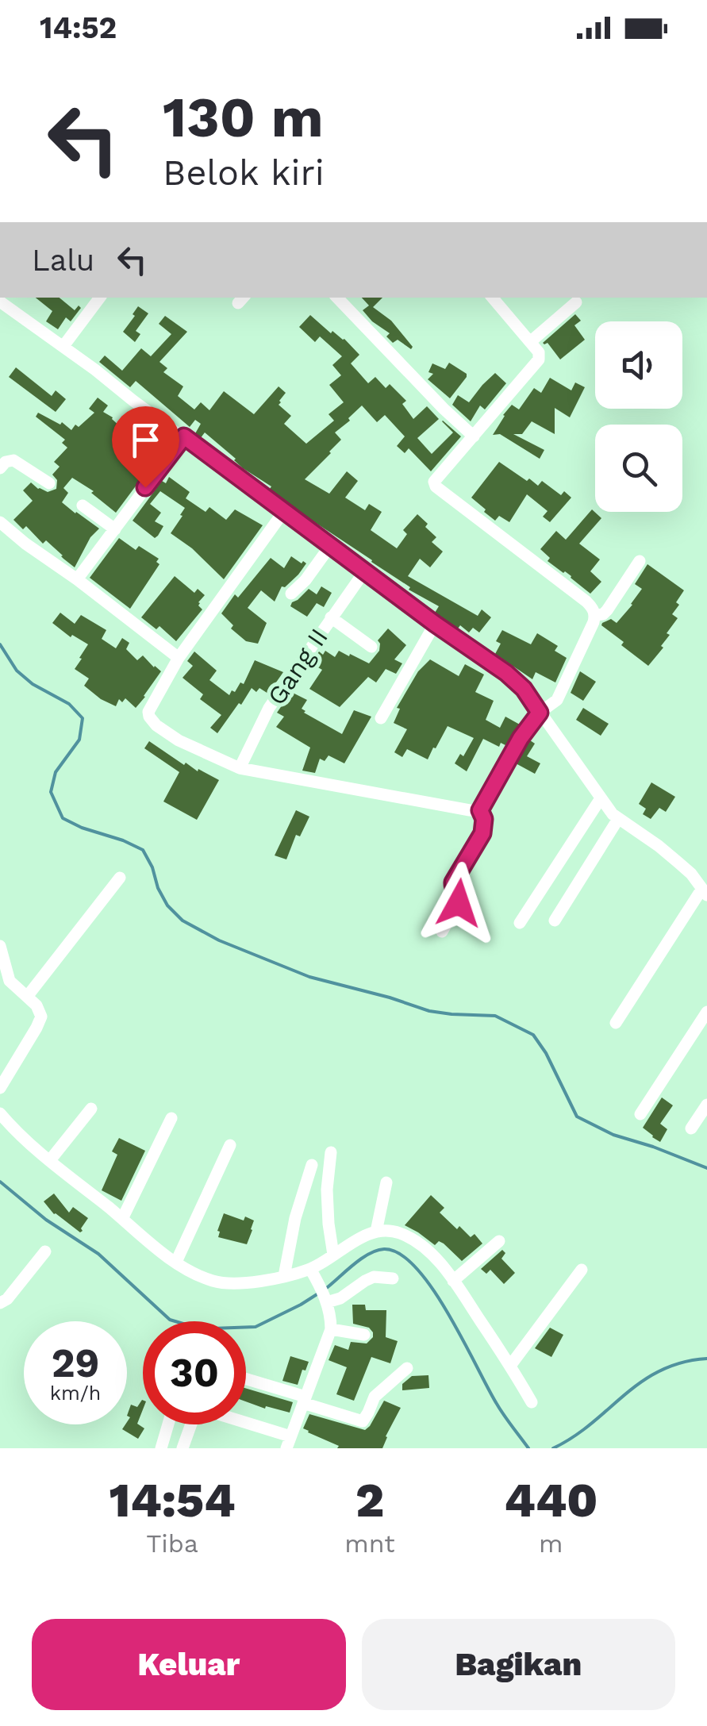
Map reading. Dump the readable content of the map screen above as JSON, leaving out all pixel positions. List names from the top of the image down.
{
  "streets": {
    "street": ["Gang II"]
  },
  "page": {
    "status": "14:52",
    "turn": ["130 m", "Belok kiri"],
    "then": "Lalu",
    "speed": "29 km/h",
    "limit": "30",
    "eta": [
      "14:54",
      "Tiba",
      "2",
      "mnt",
      "440",
      "m"
    ],
    "buttons": ["Keluar", "Bagikan"]
  }
}
